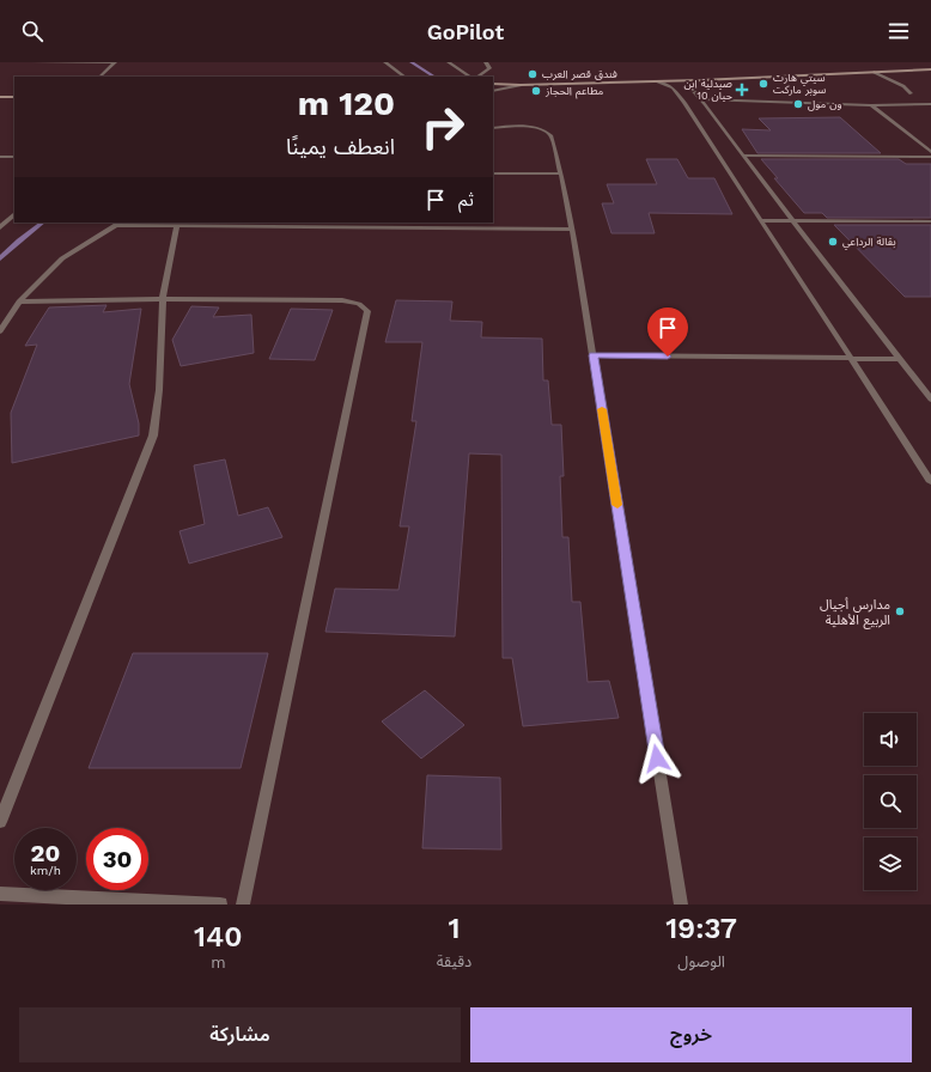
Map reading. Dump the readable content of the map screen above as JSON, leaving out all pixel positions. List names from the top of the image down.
{
  "places": {
    "other": [
      "فندق قصر العرب",
      "سيتي هارت سوبر ماركت",
      "مطاعم الحجاز",
      "ون مول",
      "بقالة الرداعي",
      "مدارس أجيال الربيع الأهلية"
    ],
    "health": ["صيدلية ابن حيان 10"]
  },
  "page": {
    "header": "GoPilot",
    "turn": ["120 m", "انعطف يمينًا"],
    "then": "ثم",
    "speed": "20 km/h",
    "limit": "30",
    "eta": [
      "19:37",
      "الوصول",
      "1",
      "دقيقة",
      "140",
      "m"
    ],
    "buttons": ["خروج", "مشاركة"]
  }
}
